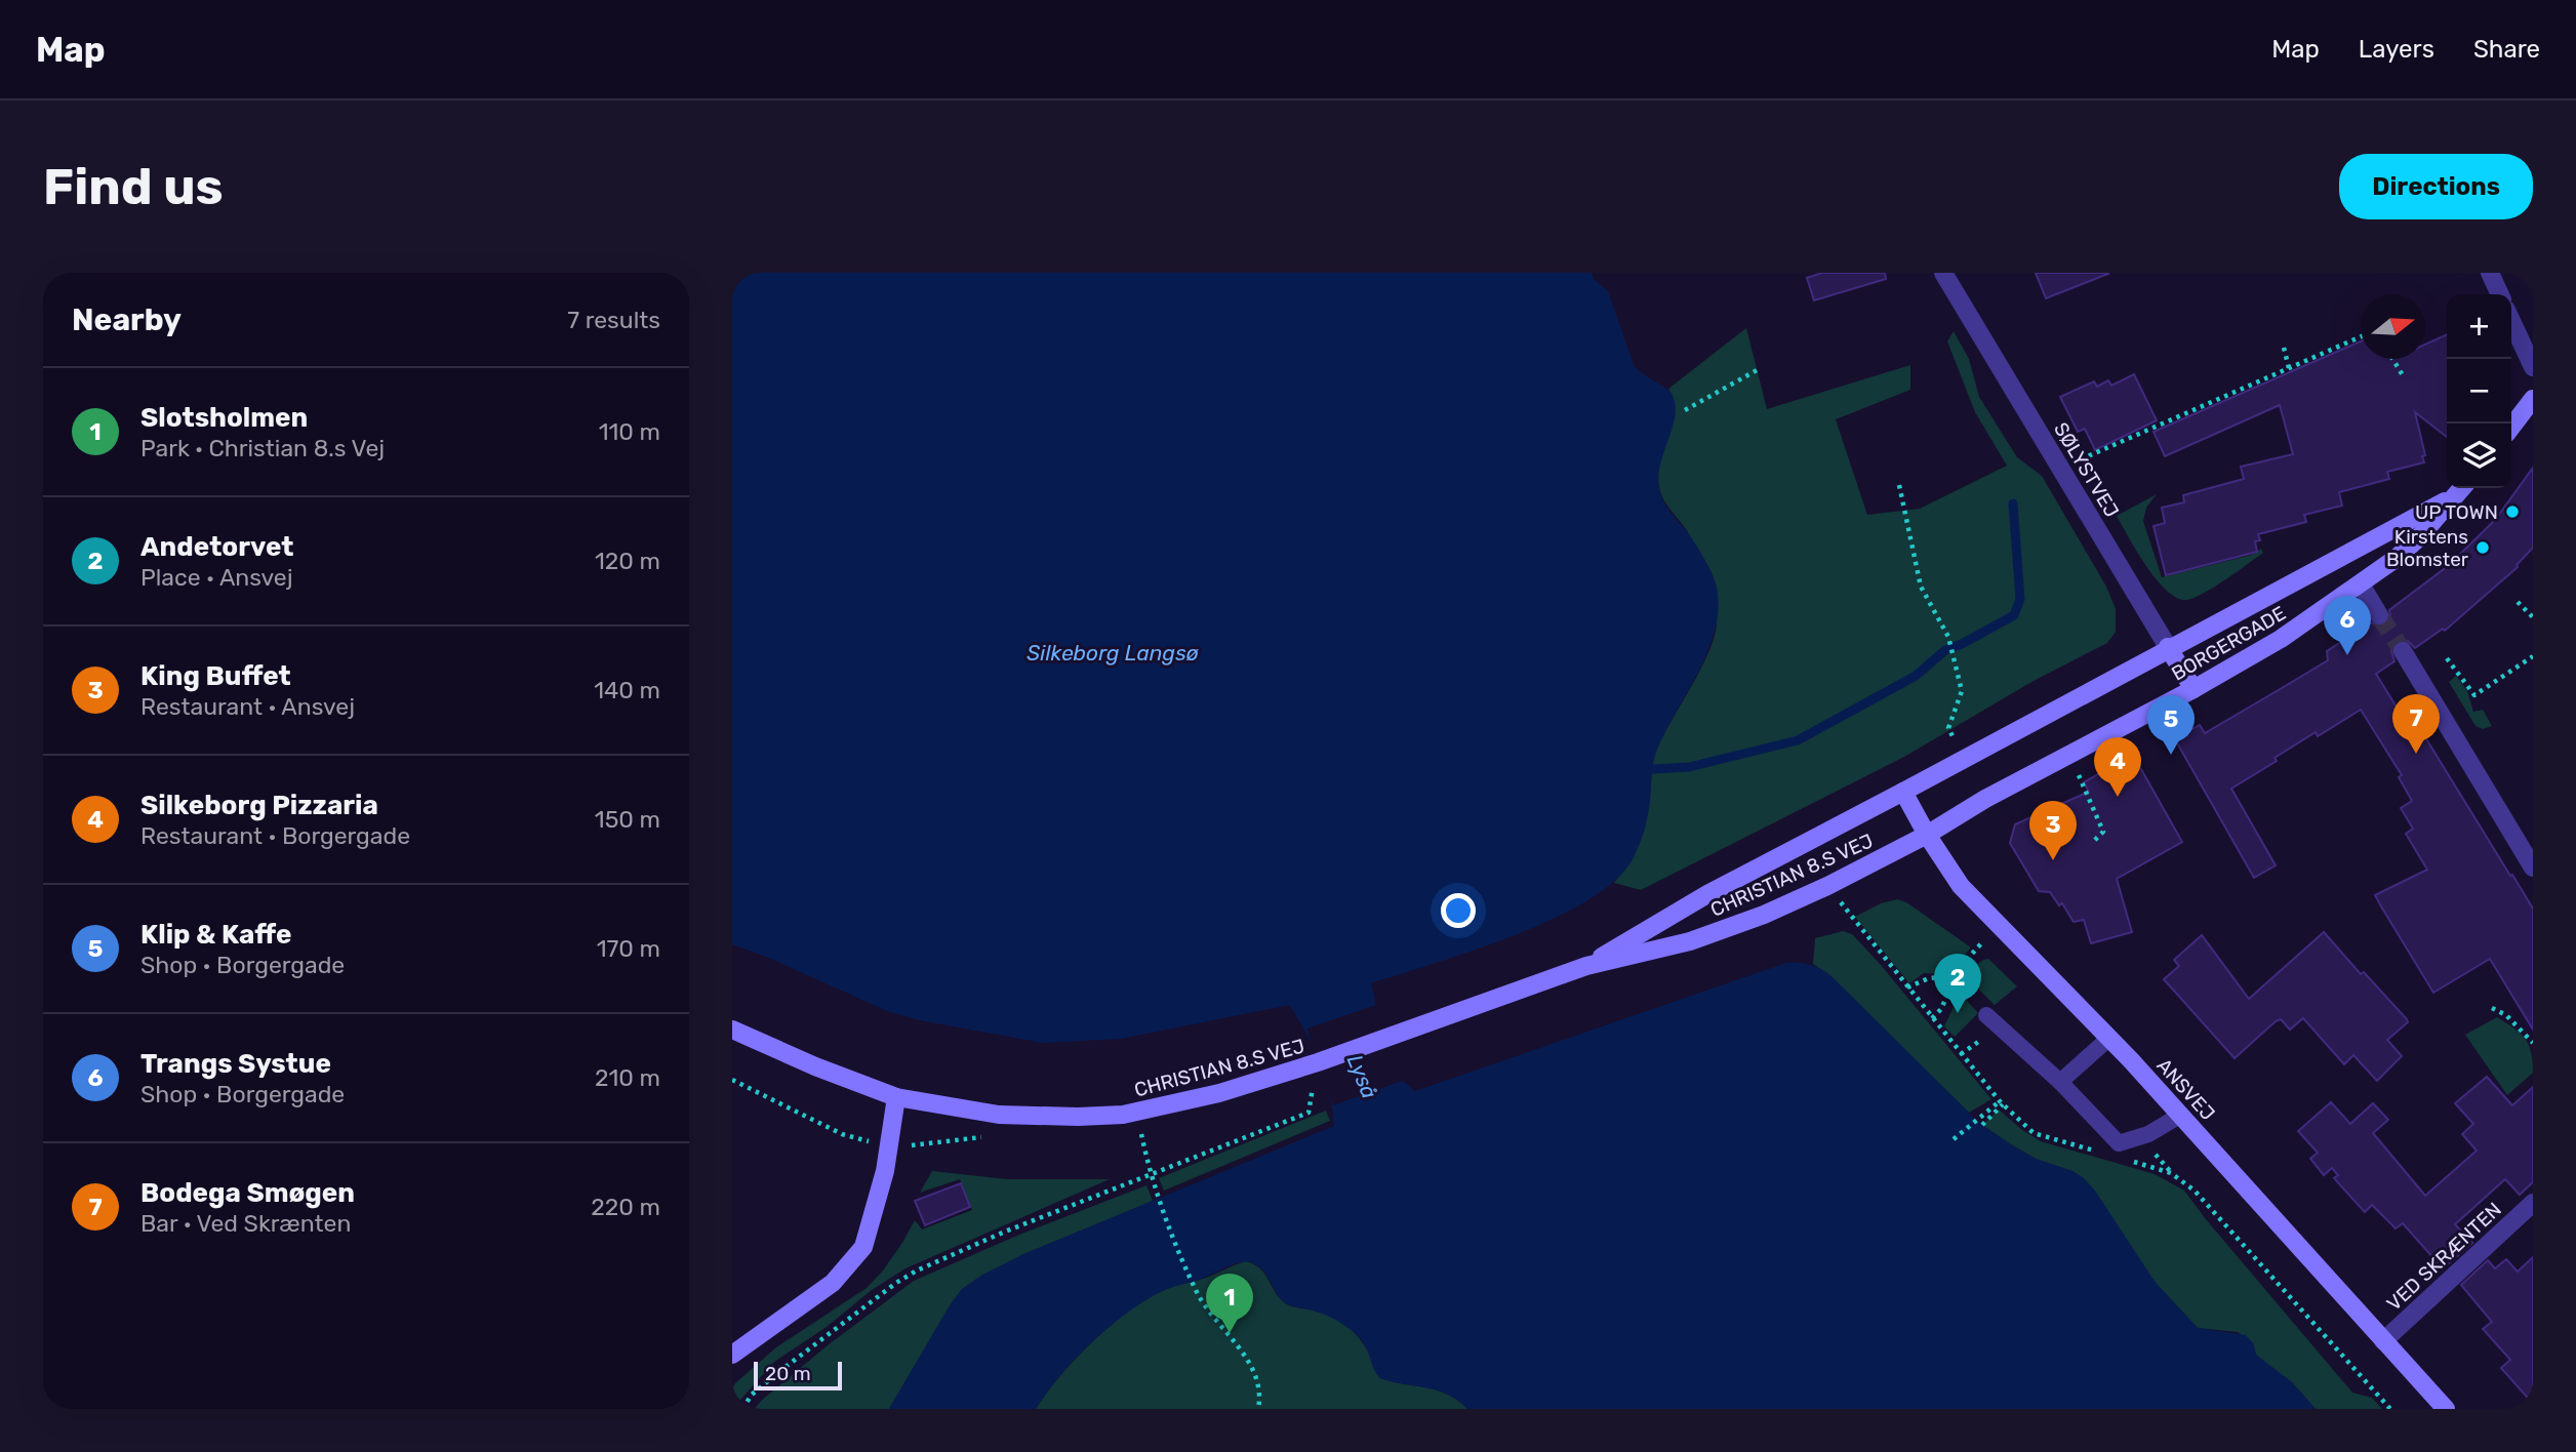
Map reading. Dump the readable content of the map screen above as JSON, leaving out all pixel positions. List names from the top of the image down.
{
  "streets": {
    "street": [
      "SØLYSTVEJ",
      "BORGERGADE",
      "CHRISTIAN 8.S VEJ",
      "ANSVEJ",
      "VED SKRÆNTEN"
    ]
  },
  "crossings": [
    ["SØLYSTVEJ", "BORGERGADE"],
    ["BORGERGADE", "CHRISTIAN 8.S VEJ"],
    ["BORGERGADE", "ANSVEJ"],
    ["CHRISTIAN 8.S VEJ", "ANSVEJ"],
    ["ANSVEJ", "VED SKRÆNTEN"]
  ],
  "water": ["Silkeborg Langsø", "Lyså"],
  "places": ["UP TOWN", "Kirstens Blomster"],
  "scale_bar": "20 m",
  "north": "right",
  "page": {
    "header": "Map",
    "nav": ["Map", "Layers", "Share"],
    "buttons": "Directions",
    "title": "Find us",
    "heading": ["Nearby", "7 results"],
    "map_buttons": ["+", "−"],
    "list": [
      {
        "mark": "1",
        "name": "Slotsholmen",
        "note": "Park · Christian 8.s Vej",
        "value": "110 m"
      },
      {
        "mark": "2",
        "name": "Andetorvet",
        "note": "Place · Ansvej",
        "value": "120 m"
      },
      {
        "mark": "3",
        "name": "King Buffet",
        "note": "Restaurant · Ansvej",
        "value": "140 m"
      },
      {
        "mark": "4",
        "name": "Silkeborg Pizzaria",
        "note": "Restaurant · Borgergade",
        "value": "150 m"
      },
      {
        "mark": "5",
        "name": "Klip & Kaffe",
        "note": "Shop · Borgergade",
        "value": "170 m"
      },
      {
        "mark": "6",
        "name": "Trangs Systue",
        "note": "Shop · Borgergade",
        "value": "210 m"
      },
      {
        "mark": "7",
        "name": "Bodega Smøgen",
        "note": "Bar · Ved Skrænten",
        "value": "220 m"
      }
    ],
    "pins": [
      "6",
      "7",
      "5",
      "4",
      "3",
      "2",
      "1"
    ],
    "scale": "20 m"
  }
}
